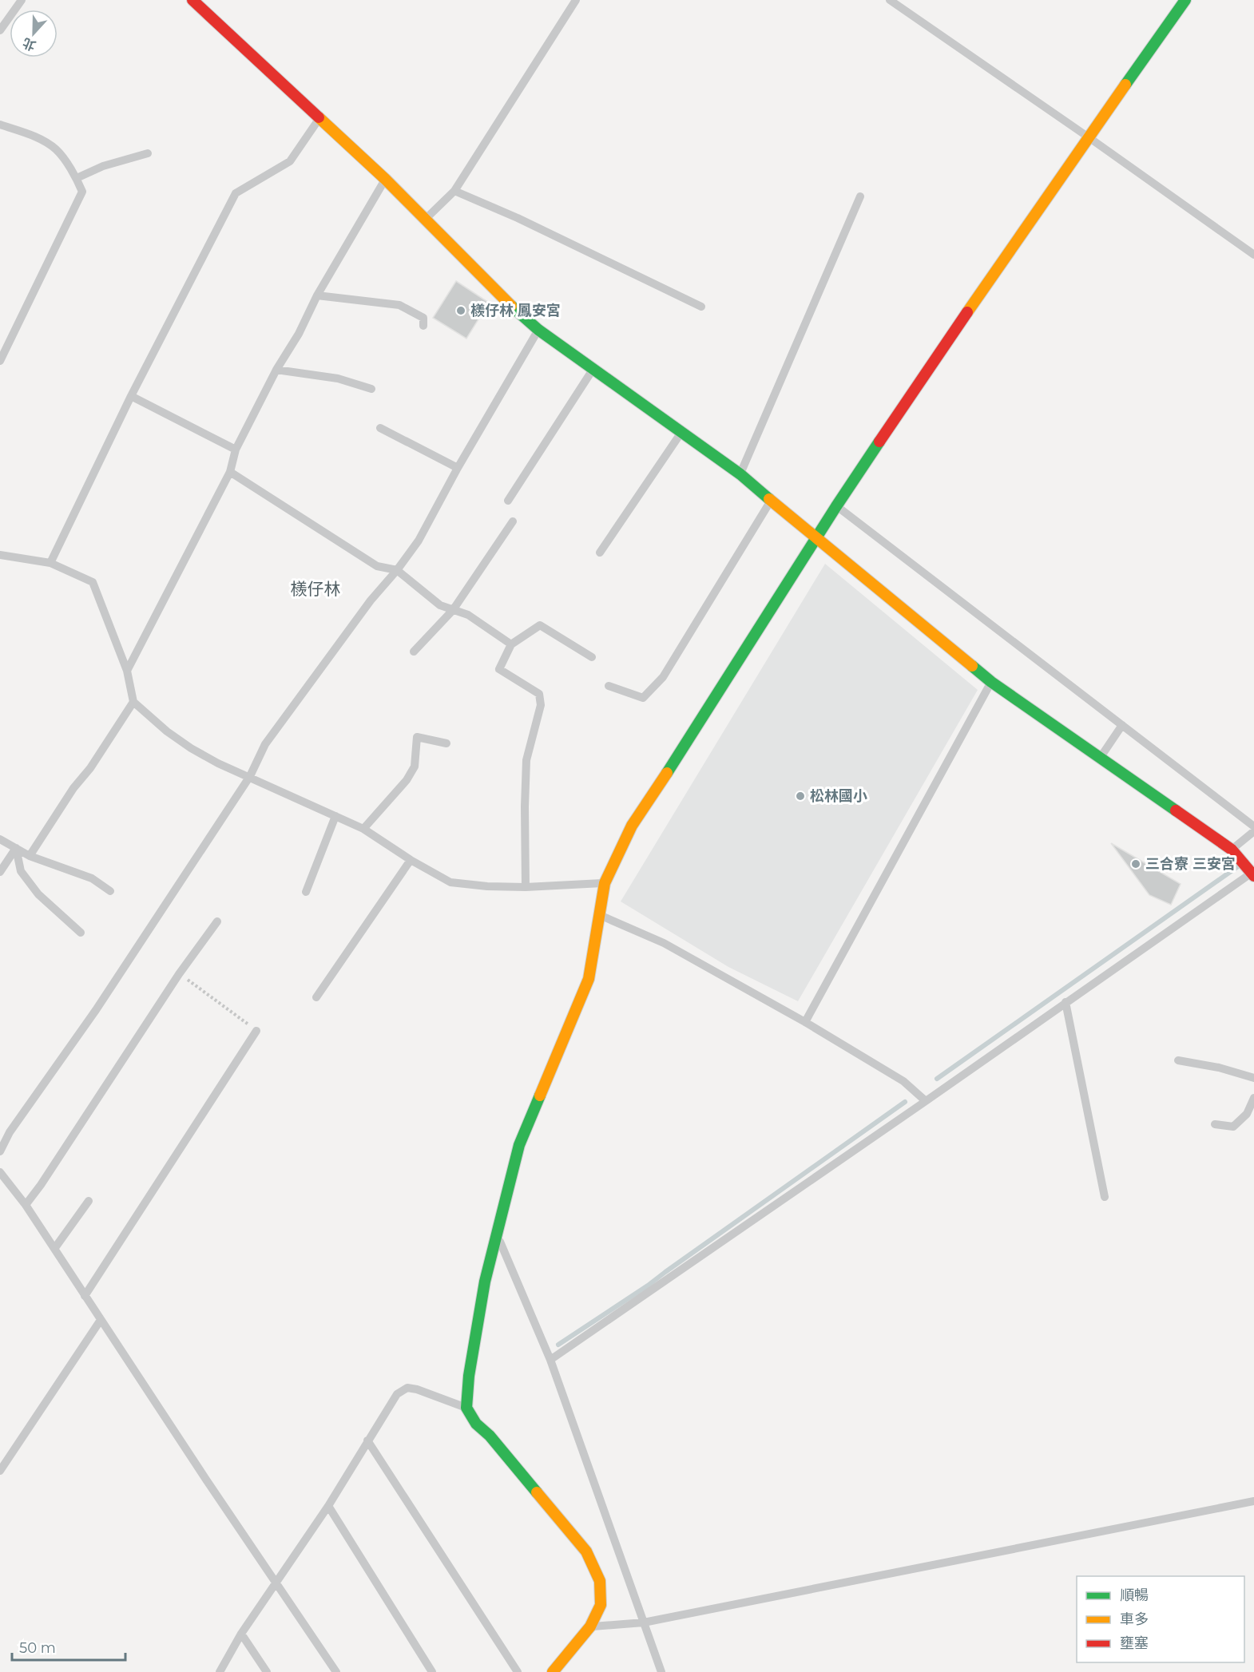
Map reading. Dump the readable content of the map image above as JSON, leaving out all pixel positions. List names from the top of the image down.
{
  "districts": ["檨仔林"],
  "places": ["檨仔林 鳳安宮", "松林國小", "三合寮 三安宮"],
  "legend": ["順暢", "車多", "壅塞"],
  "scale_bar": "50 m",
  "north": "bottom"
}
